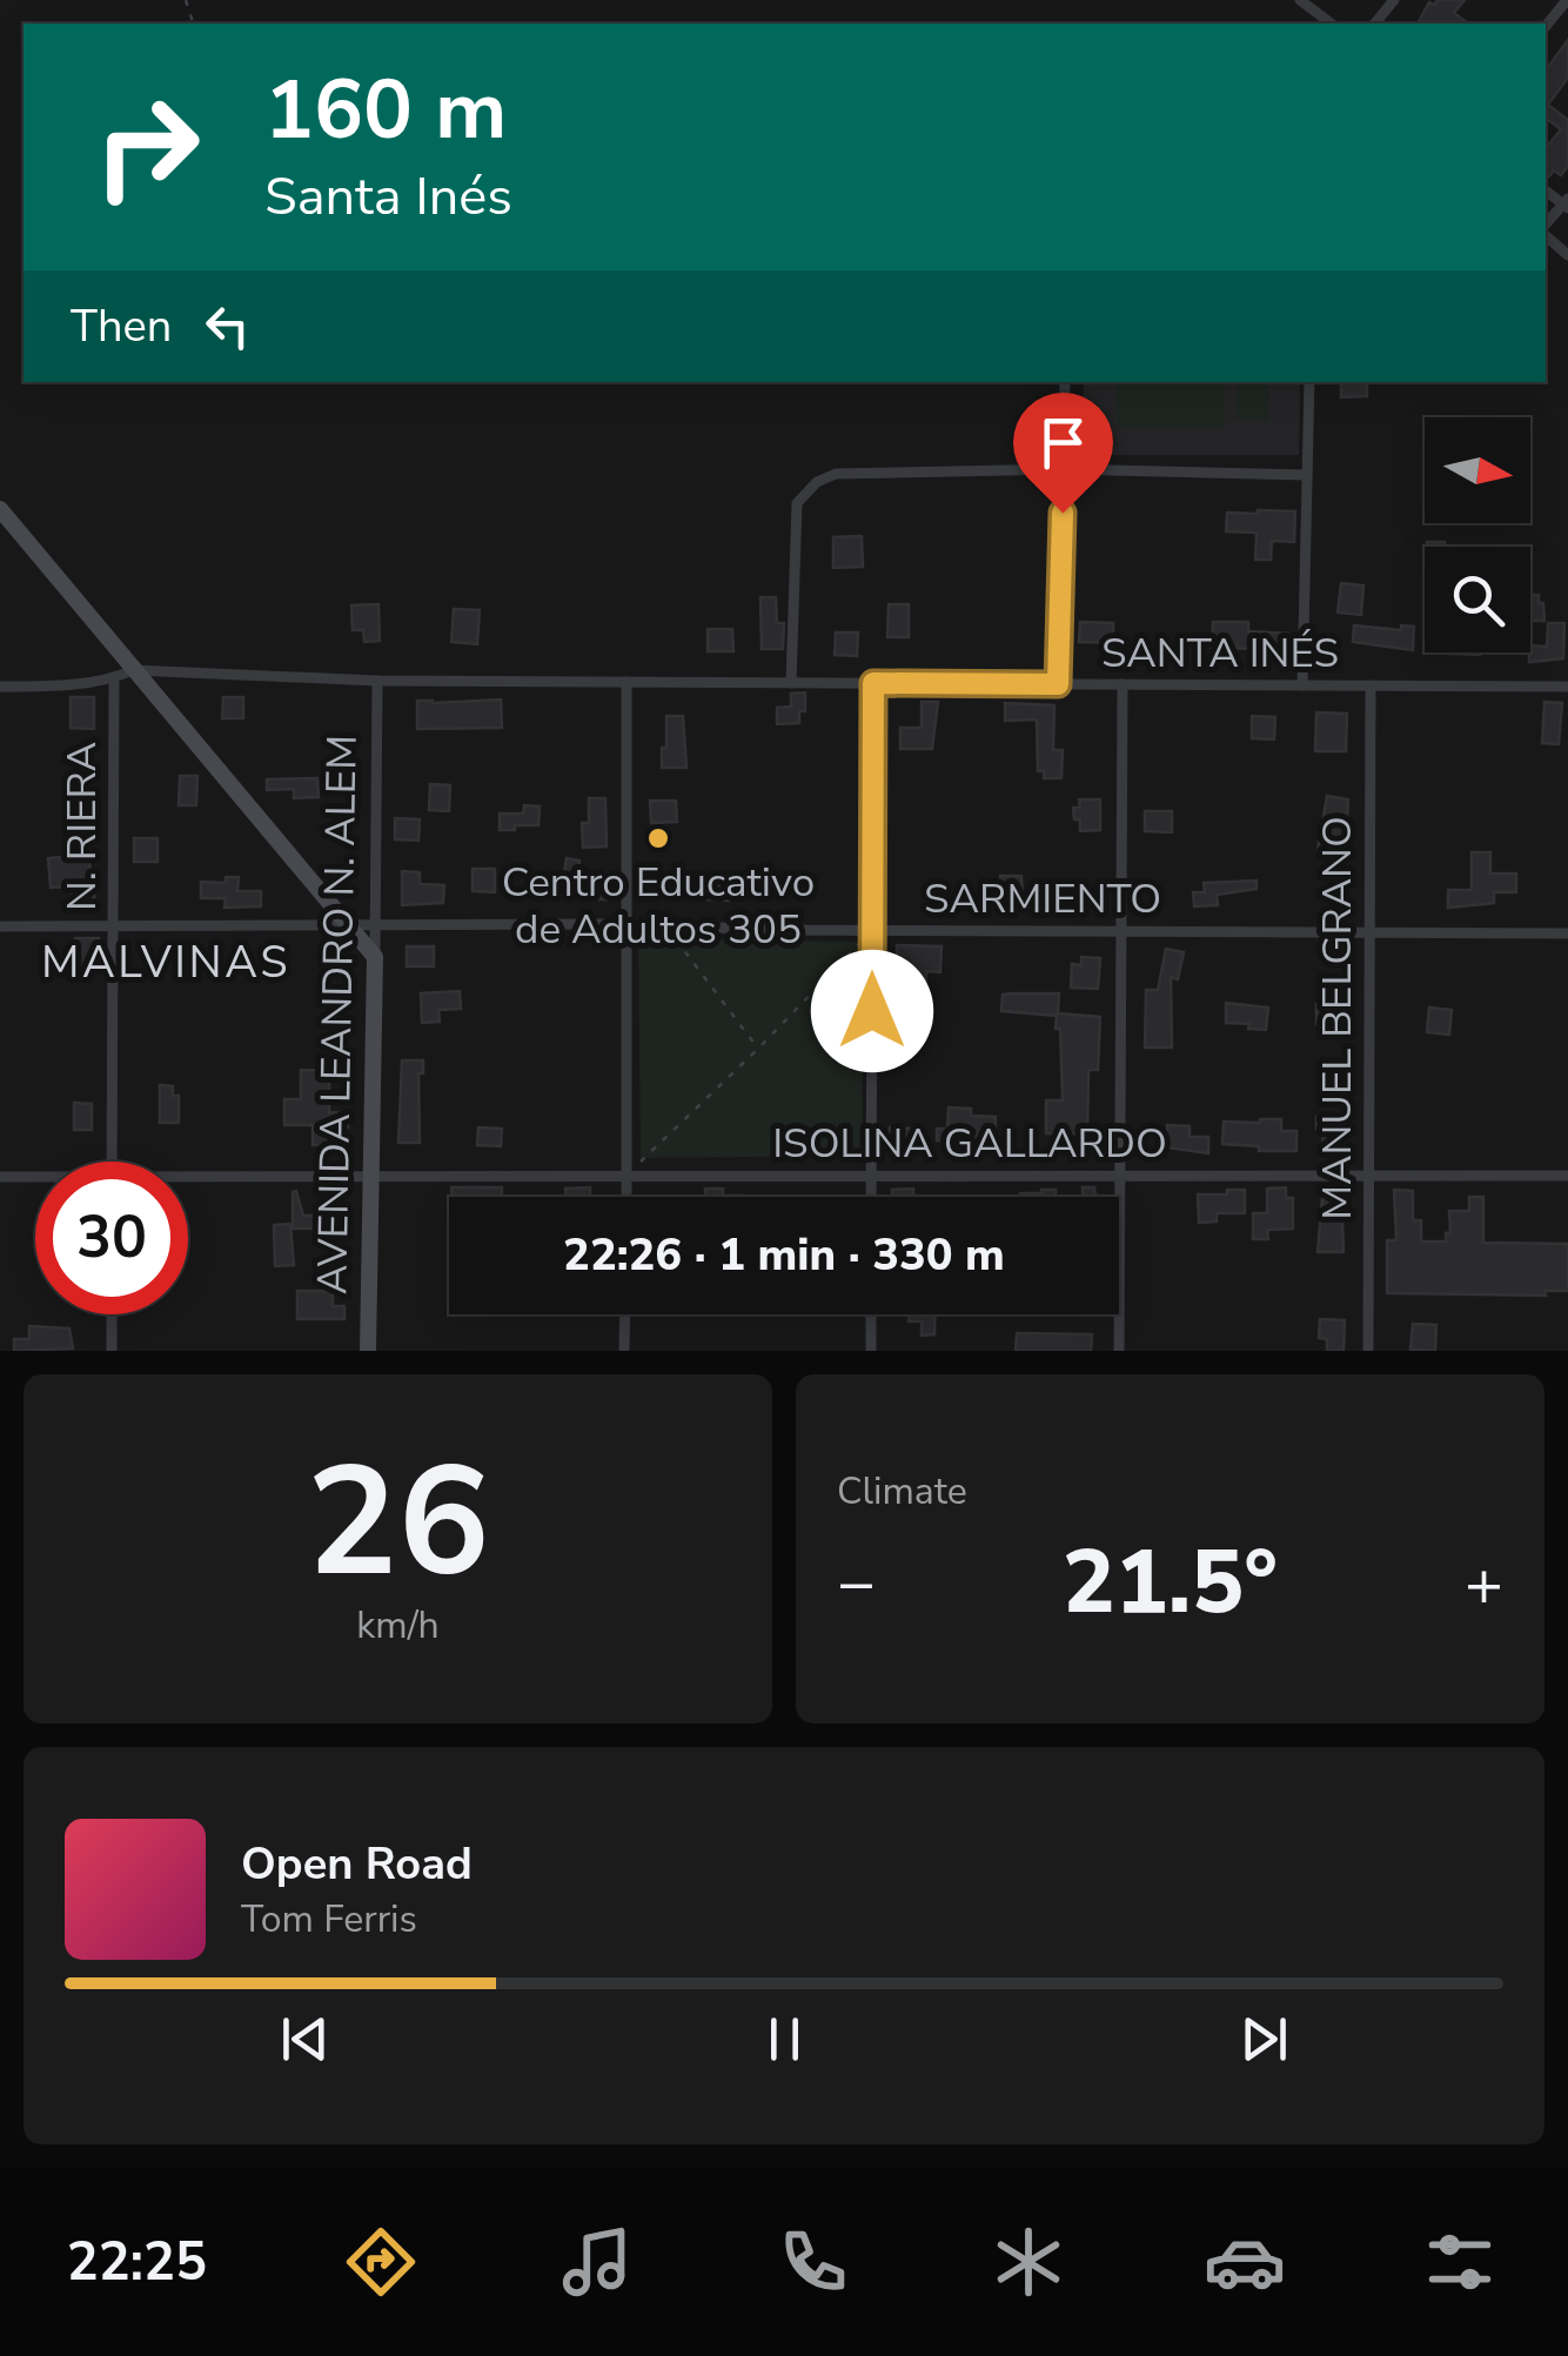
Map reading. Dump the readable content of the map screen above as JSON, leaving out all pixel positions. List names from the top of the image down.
{
  "streets": {
    "main road": ["AVENIDA LEANDRO N. ALEM"],
    "street": [
      "SANTA INÉS",
      "N. RIERA",
      "SARMIENTO",
      "MANUEL BELGRANO",
      "ISOLINA GALLARDO"
    ]
  },
  "crossings": [
    ["SANTA INÉS", "AVENIDA LEANDRO N. ALEM"],
    ["SANTA INÉS", "MANUEL BELGRANO"],
    ["N. RIERA", "SARMIENTO"],
    ["SARMIENTO", "AVENIDA LEANDRO N. ALEM"],
    ["SARMIENTO", "MANUEL BELGRANO"],
    ["AVENIDA LEANDRO N. ALEM", "ISOLINA GALLARDO"],
    ["MANUEL BELGRANO", "ISOLINA GALLARDO"]
  ],
  "districts": ["MALVINAS"],
  "places": ["Centro Educativo de Adultos 305"],
  "north": "right",
  "page": {
    "turn": ["160 m", "Santa Inés"],
    "then": "Then",
    "limit": "30",
    "trip": "22:26 · 1 min · 330 m",
    "tile": [
      ["26", "km/h"],
      "Climate"
    ],
    "heat": ["−", "21.5°", "+"],
    "song": ["Open Road", "Tom Ferris"],
    "tabs": "22:25"
  }
}
